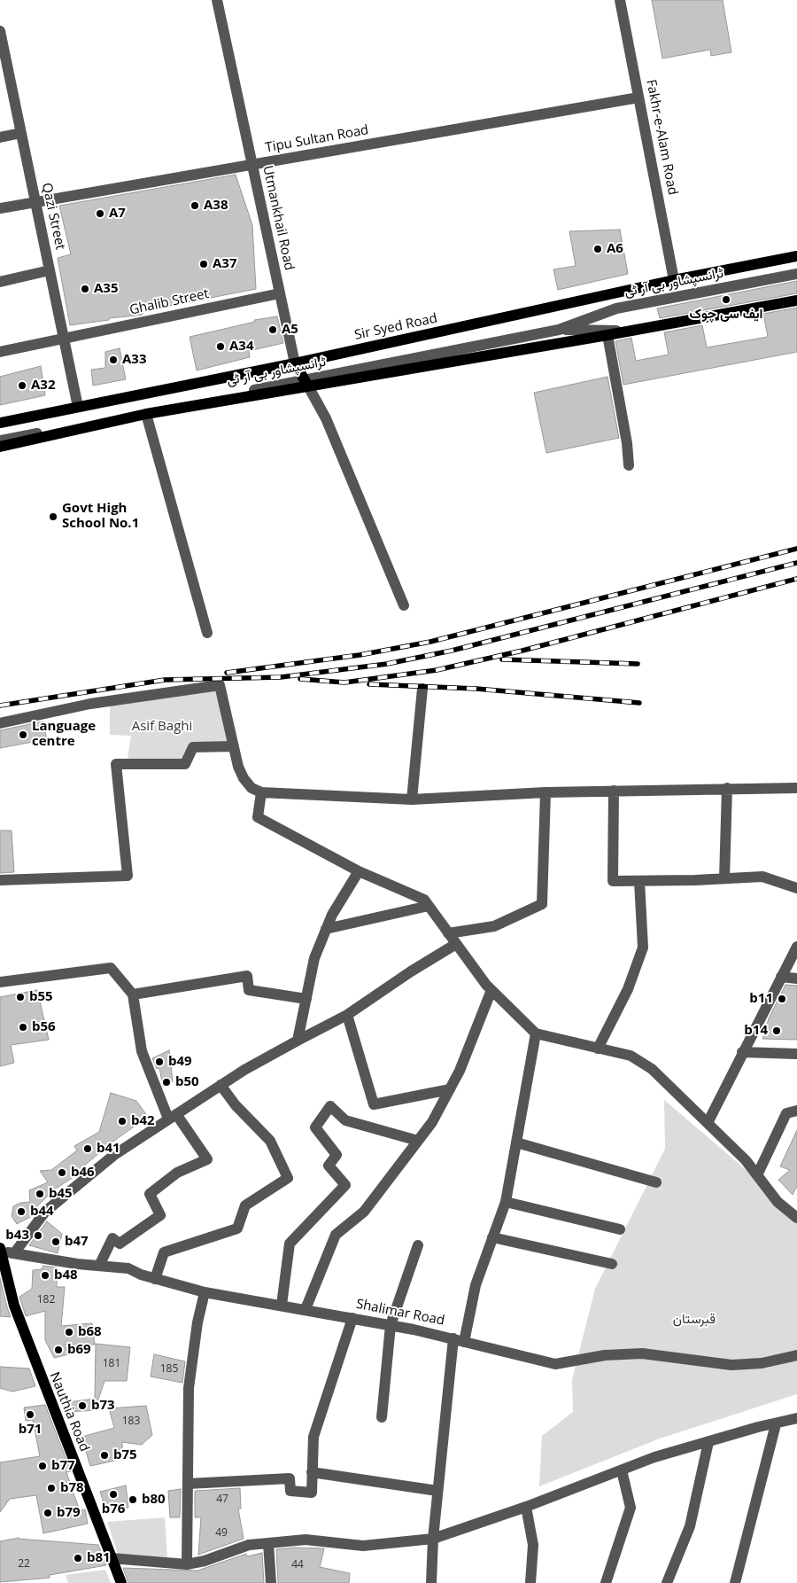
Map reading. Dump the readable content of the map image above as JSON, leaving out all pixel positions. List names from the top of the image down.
{
  "streets": {
    "main road": ["Sir Syed Road", "Nauthia Road"],
    "street": [
      "Fakhr-e-Alam Road",
      "Tipu Sultan Road",
      "Qazi Street",
      "Utmankhail Road",
      "ٹرانسپشاور بی آر ٹی",
      "Ghalib Street",
      "Shalimar Road"
    ]
  },
  "crossings": [
    ["Fakhr-e-Alam Road", "Tipu Sultan Road"],
    ["Fakhr-e-Alam Road", "Sir Syed Road"],
    ["Tipu Sultan Road", "Qazi Street"],
    ["Tipu Sultan Road", "Utmankhail Road"],
    ["Qazi Street", "Ghalib Street"],
    ["Qazi Street", "Sir Syed Road"],
    ["Utmankhail Road", "Ghalib Street"],
    ["Utmankhail Road", "Sir Syed Road"],
    ["Shalimar Road", "Nauthia Road"]
  ],
  "parks": ["Asif Baghi", "قبرستان"],
  "places": [
    "A38",
    "A7",
    "A6",
    "A37",
    "A35",
    "ایف سی چوک",
    "A5",
    "A34",
    "A33",
    "A32",
    "Govt High School No.1",
    "Language centre",
    "b55",
    "b11",
    "b56",
    "b14",
    "b49",
    "b50",
    "b42",
    "b41",
    "b46",
    "b45",
    "b44",
    "b43",
    "b47",
    "b48",
    "b68",
    "b69",
    "b73",
    "b71",
    "b75",
    "b77",
    "b78",
    "b76",
    "b80",
    "b79",
    "b81"
  ],
  "house_numbers": [
    "182",
    "181",
    "185",
    "183",
    "47",
    "49",
    "22",
    "44"
  ]
}
